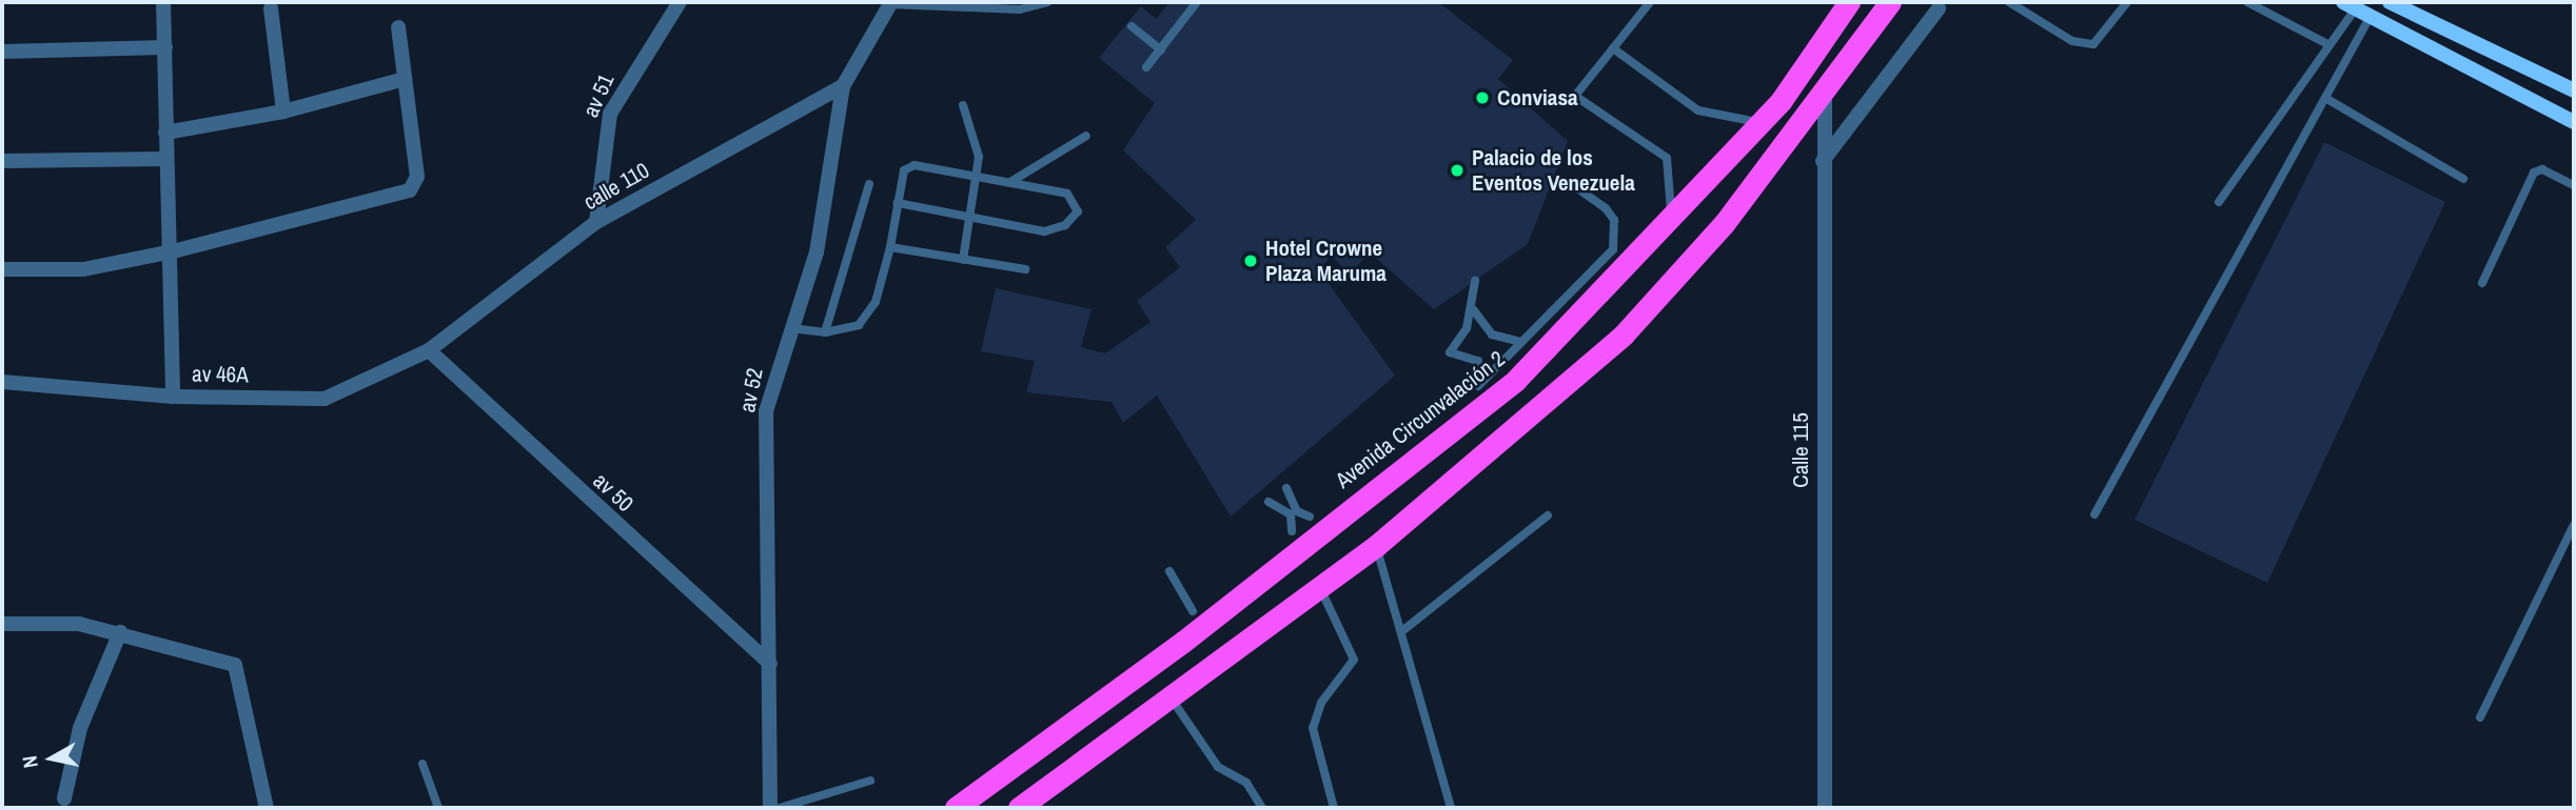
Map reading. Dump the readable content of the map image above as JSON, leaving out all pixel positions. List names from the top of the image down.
{
  "streets": {
    "highway": ["Avenida Circunvalación 2"],
    "street": [
      "av 51",
      "calle 110",
      "av 46A",
      "av 52",
      "Calle 115",
      "av 50"
    ]
  },
  "crossings": [
    ["av 51", "calle 110"],
    ["calle 110", "av 46A"],
    ["calle 110", "av 52"],
    ["calle 110", "av 50"],
    ["av 46A", "av 50"],
    ["av 52", "av 50"]
  ],
  "places": ["Conviasa", "Palacio de los Eventos Venezuela", "Hotel Crowne Plaza Maruma"],
  "north": "left"
}
